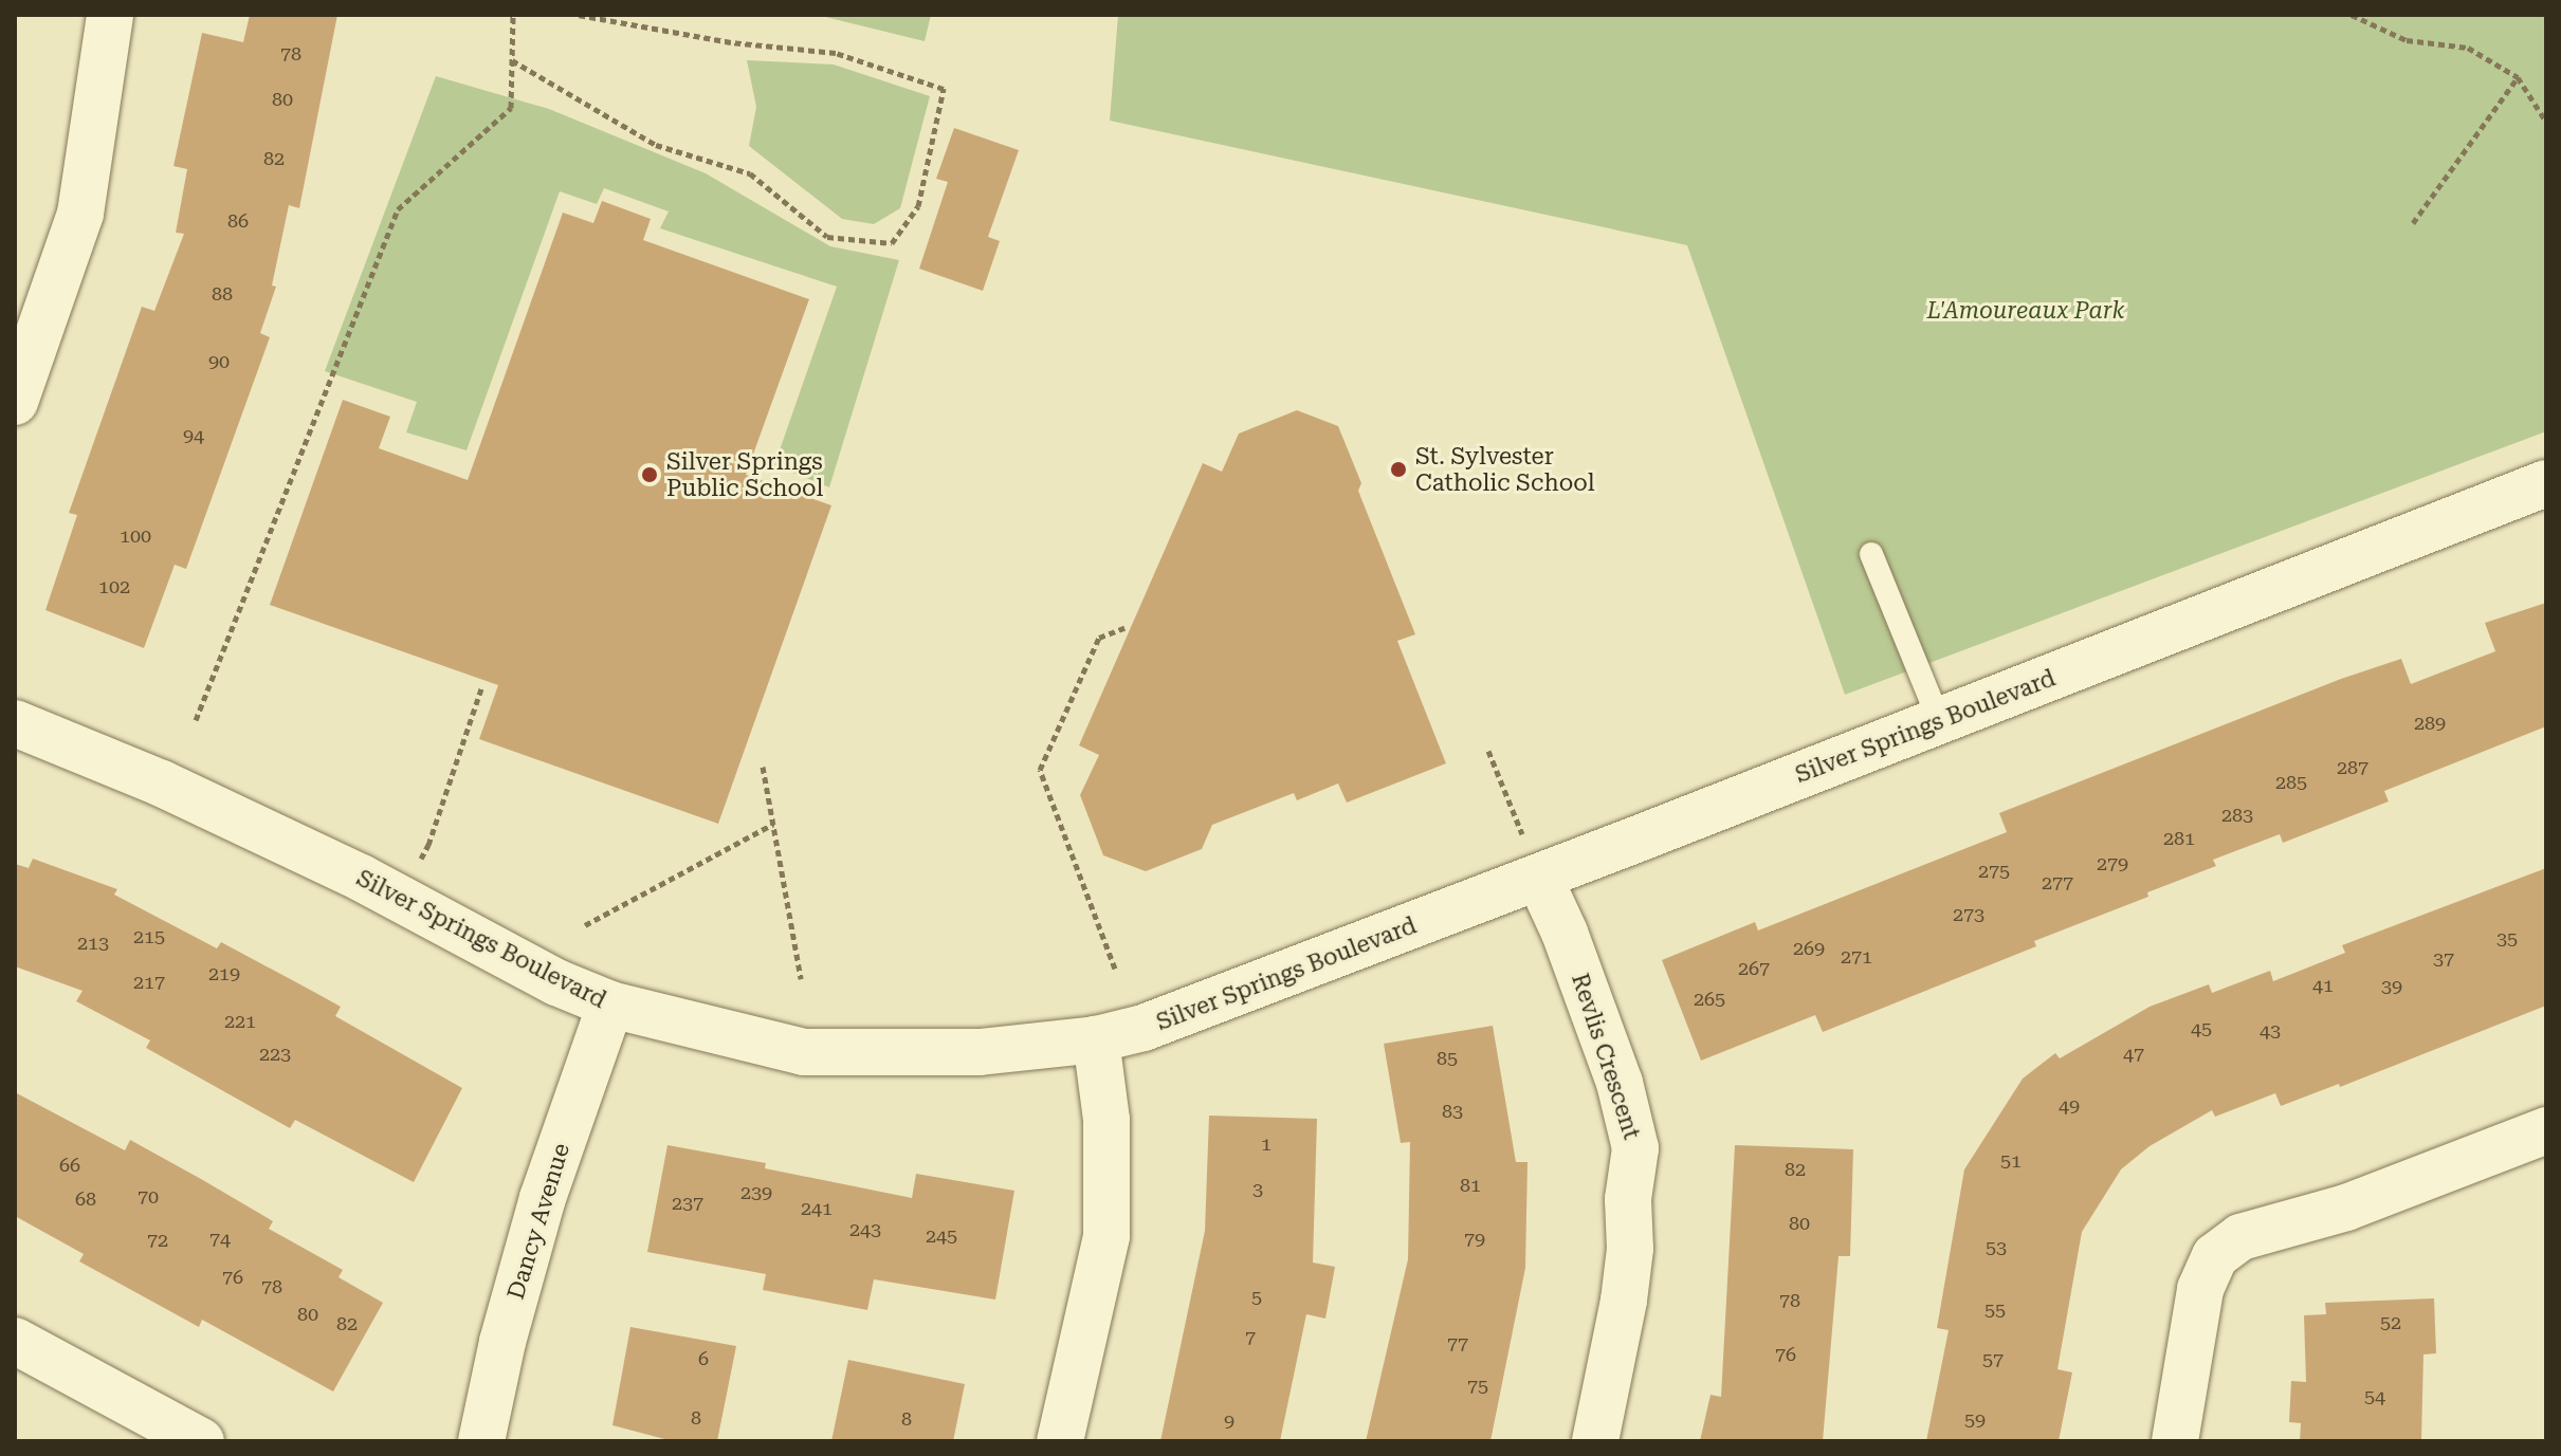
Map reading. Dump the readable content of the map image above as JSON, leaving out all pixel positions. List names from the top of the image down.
{
  "streets": {
    "street": ["Silver Springs Boulevard", "Revlis Crescent", "Dancy Avenue"]
  },
  "crossings": [
    ["Silver Springs Boulevard", "Revlis Crescent"],
    ["Silver Springs Boulevard", "Dancy Avenue"]
  ],
  "parks": ["L'Amoureaux Park"],
  "places": ["St. Sylvester Catholic School", "Silver Springs Public School"],
  "house_numbers": [
    "78",
    "80",
    "82",
    "86",
    "88",
    "90",
    "94",
    "100",
    "102",
    "289",
    "287",
    "285",
    "283",
    "281",
    "279",
    "275",
    "277",
    "273",
    "215",
    "35",
    "213",
    "269",
    "271",
    "37",
    "267",
    "219",
    "217",
    "41",
    "39",
    "265",
    "221",
    "45",
    "43",
    "223",
    "47",
    "85",
    "49",
    "83",
    "1",
    "51",
    "66",
    "82",
    "81",
    "3",
    "239",
    "70",
    "68",
    "237",
    "241",
    "80",
    "243",
    "245",
    "74",
    "79",
    "72",
    "53",
    "76",
    "78",
    "5",
    "78",
    "55",
    "80",
    "52",
    "82",
    "7",
    "77",
    "76",
    "6",
    "57",
    "75",
    "54",
    "8",
    "8",
    "59",
    "9"
  ]
}
